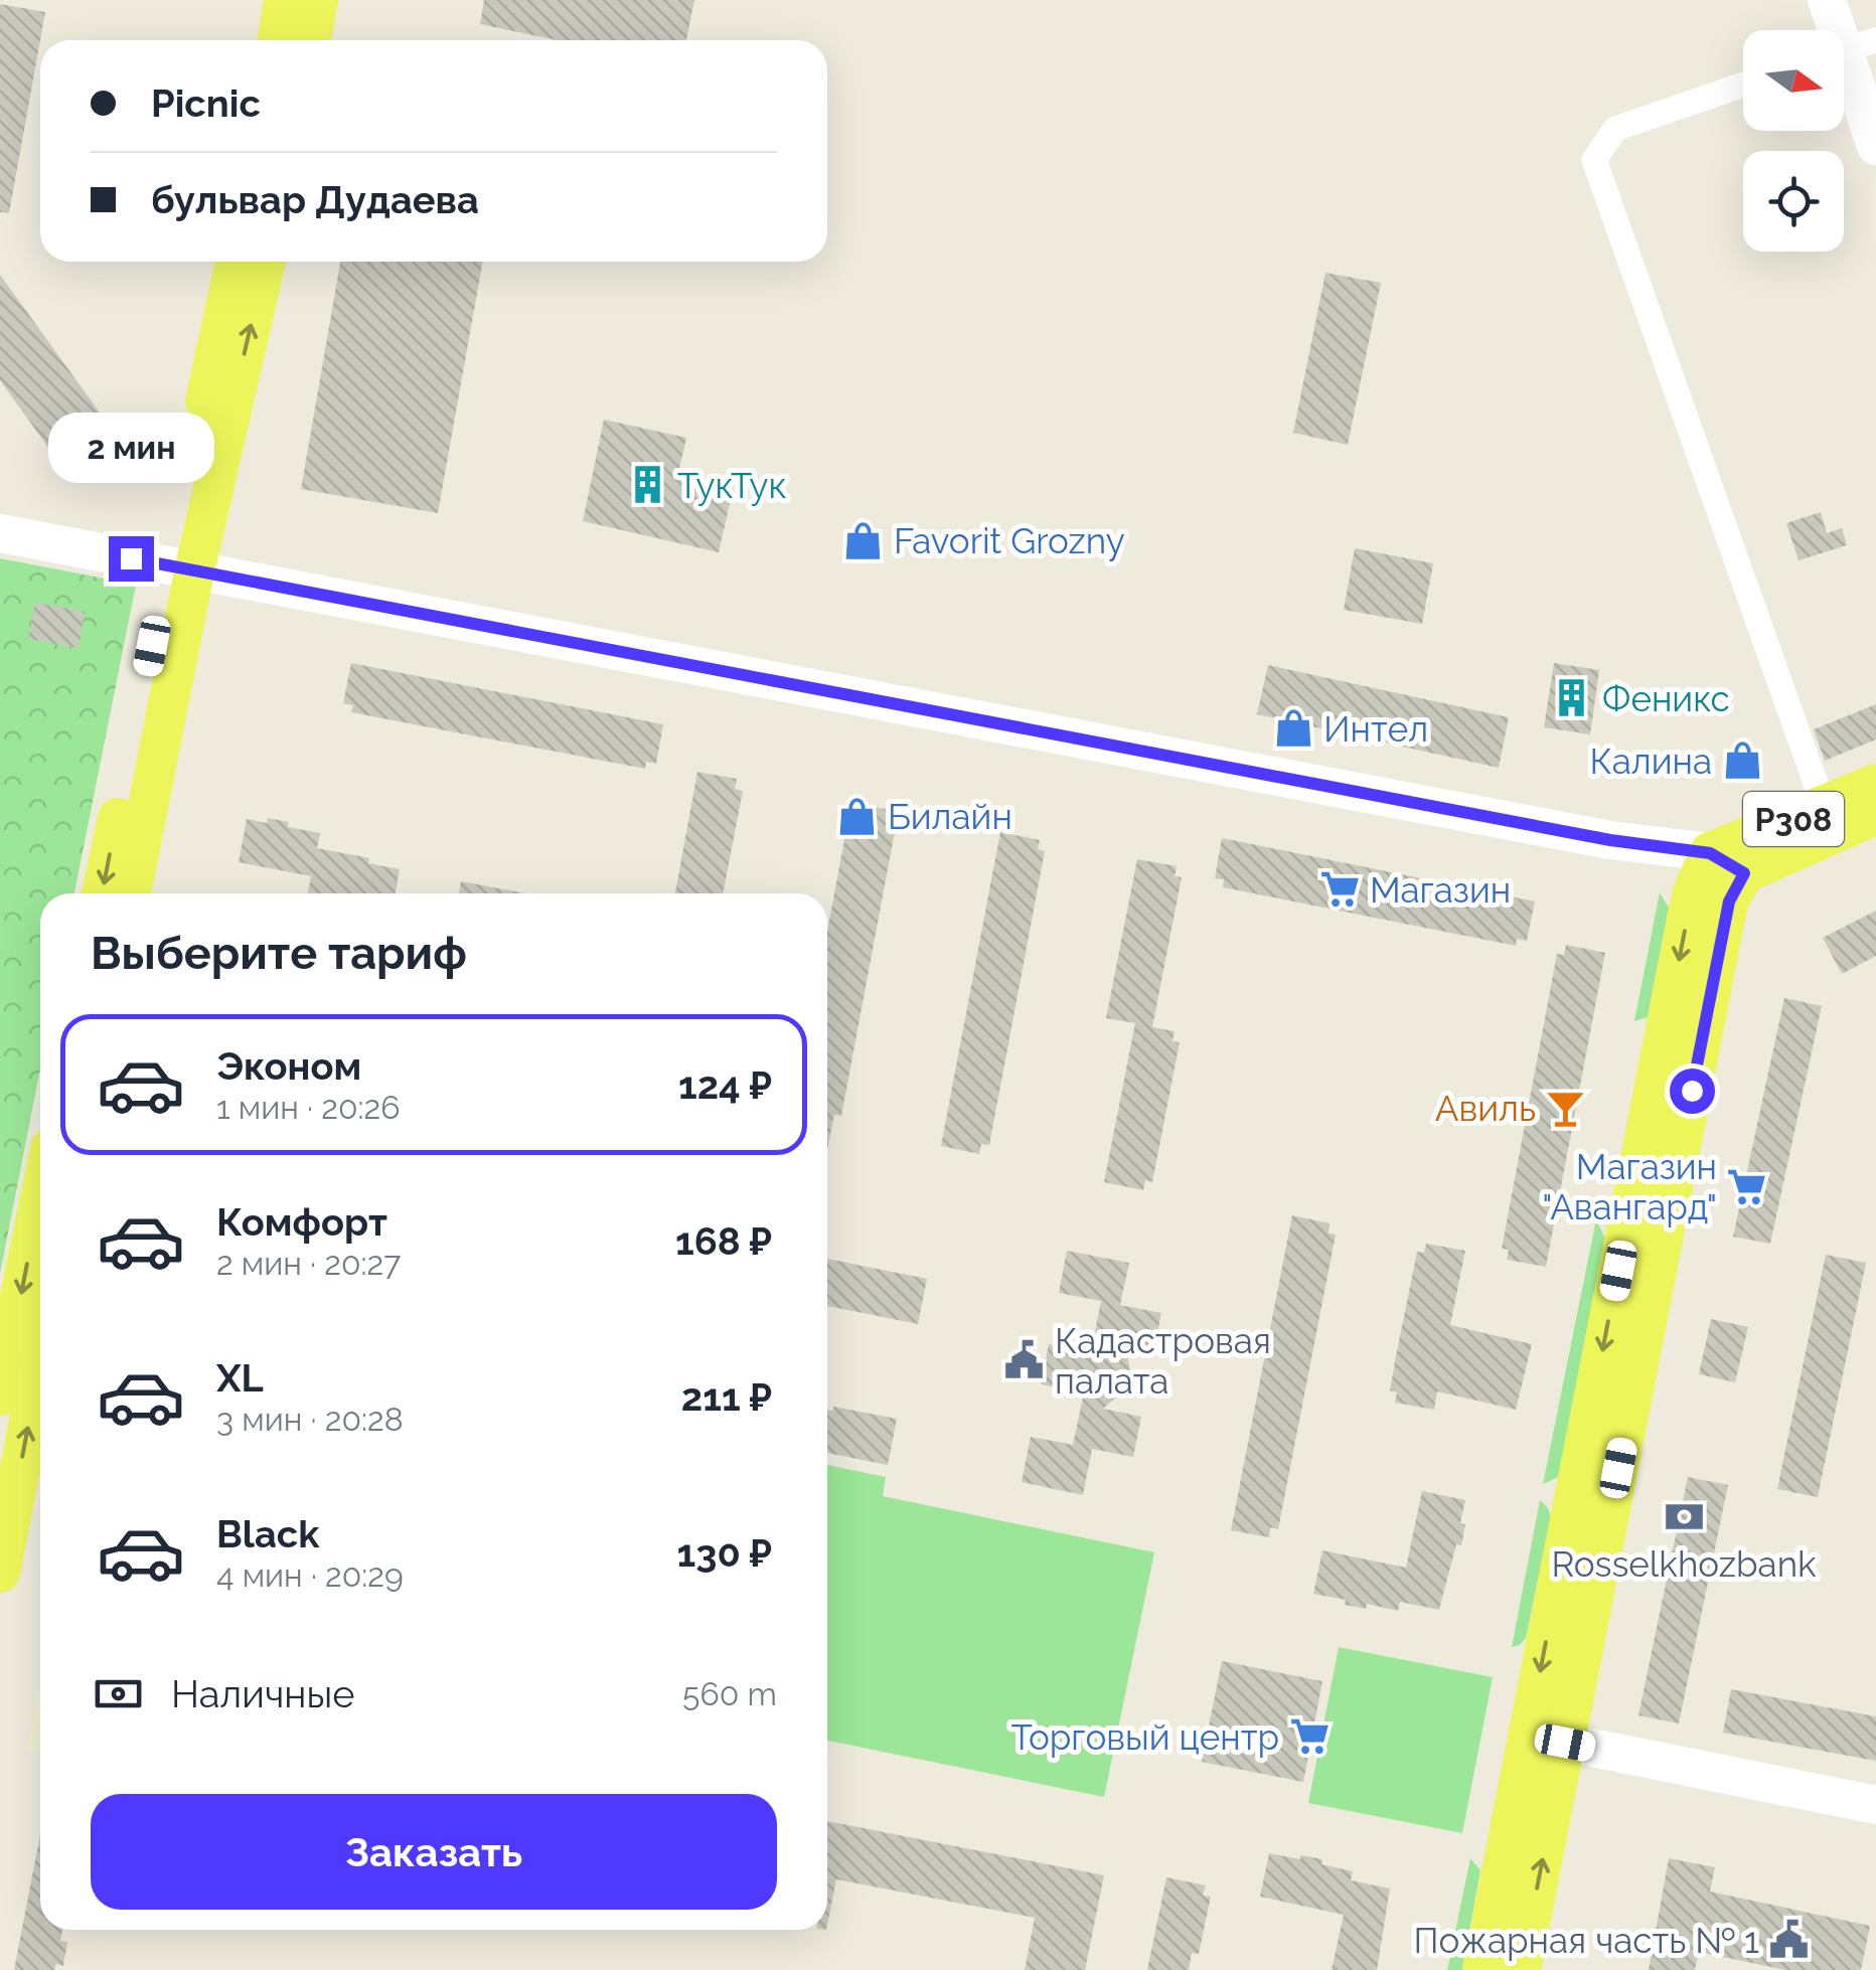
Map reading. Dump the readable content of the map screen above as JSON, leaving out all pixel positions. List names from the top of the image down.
{
  "streets": {
    "main road": ["P308"]
  },
  "places": {
    "building": ["ТукТук", "Феникс"],
    "shop": [
      "Favorit Grozny",
      "Интел",
      "Калина",
      "Билайн"
    ],
    "supermarket": ["Магазин", "Магазин \"Авангард\"", "Торговый центр"],
    "bar": ["Авиль"],
    "public building": ["Кадастровая палата", "Пожарная часть № 1"],
    "bank": ["Rosselkhozbank"]
  },
  "north": "right",
  "page": {
    "banner": ["Picnic", "бульвар Дудаева"],
    "bubble": "2 мин",
    "heading": "Выберите тариф",
    "list": [
      {
        "name": "Эконом",
        "note": "1 мин · 20:26",
        "value": "124 ₽"
      },
      {
        "name": "Комфорт",
        "note": "2 мин · 20:27",
        "value": "168 ₽"
      },
      {
        "name": "XL",
        "note": "3 мин · 20:28",
        "value": "211 ₽"
      },
      {
        "name": "Black",
        "note": "4 мин · 20:29",
        "value": "130 ₽"
      }
    ],
    "pay": ["Наличные", "560 m"],
    "buttons": "Заказать"
  }
}
